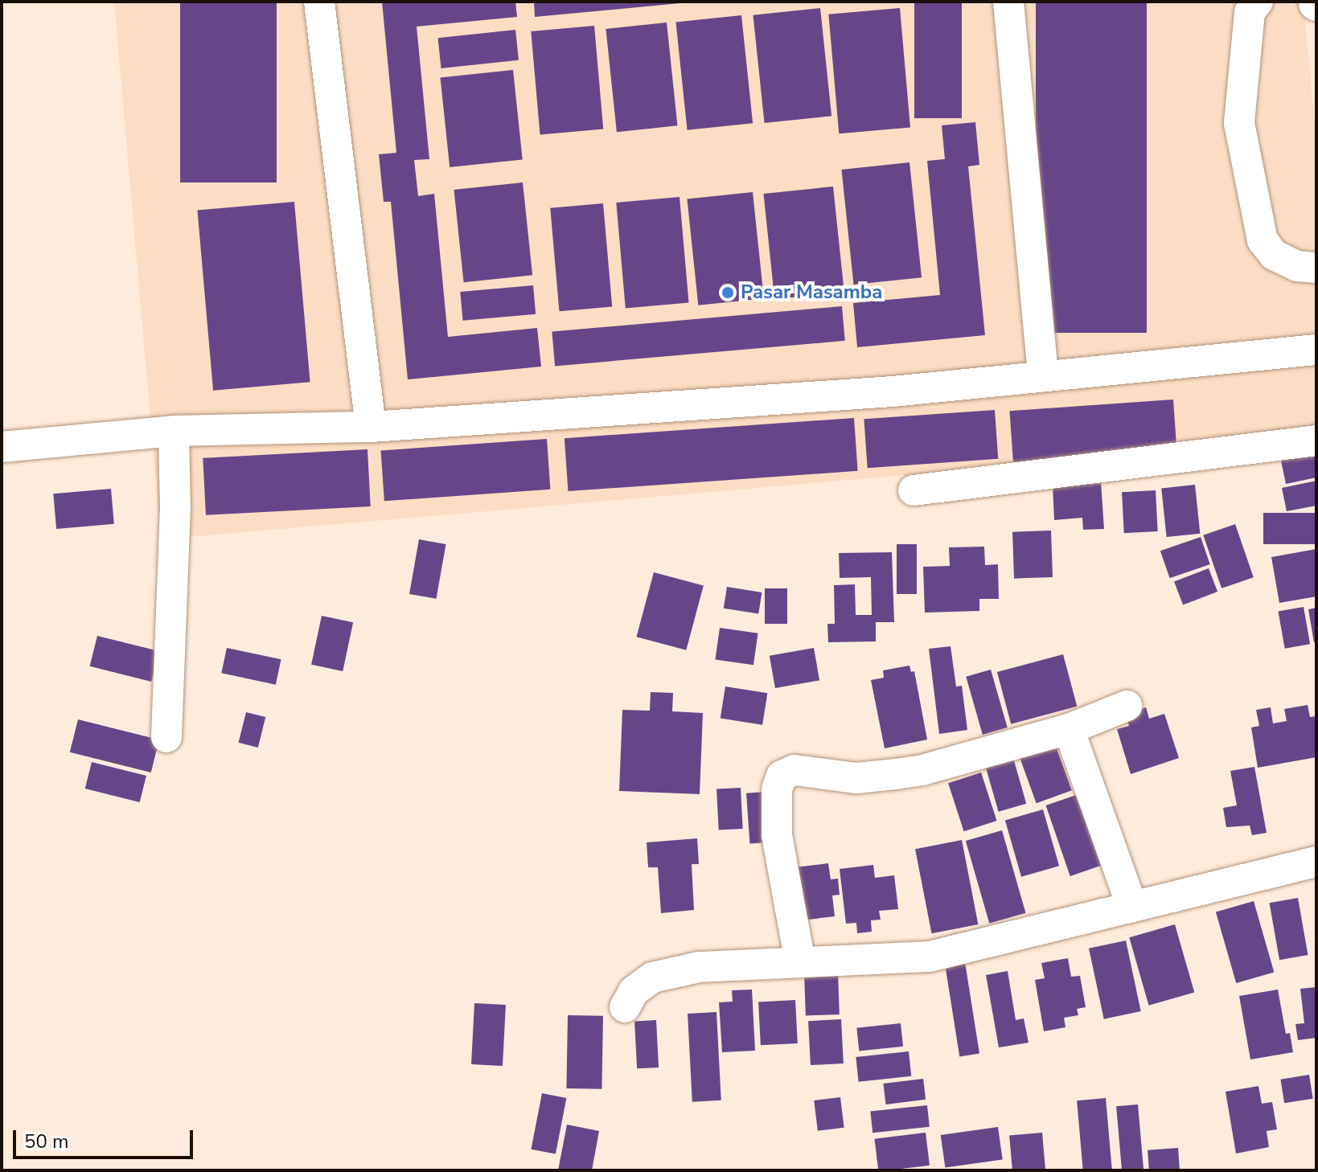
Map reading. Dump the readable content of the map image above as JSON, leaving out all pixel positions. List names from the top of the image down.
{
  "places": ["Pasar Masamba"],
  "scale_bar": "50 m"
}
